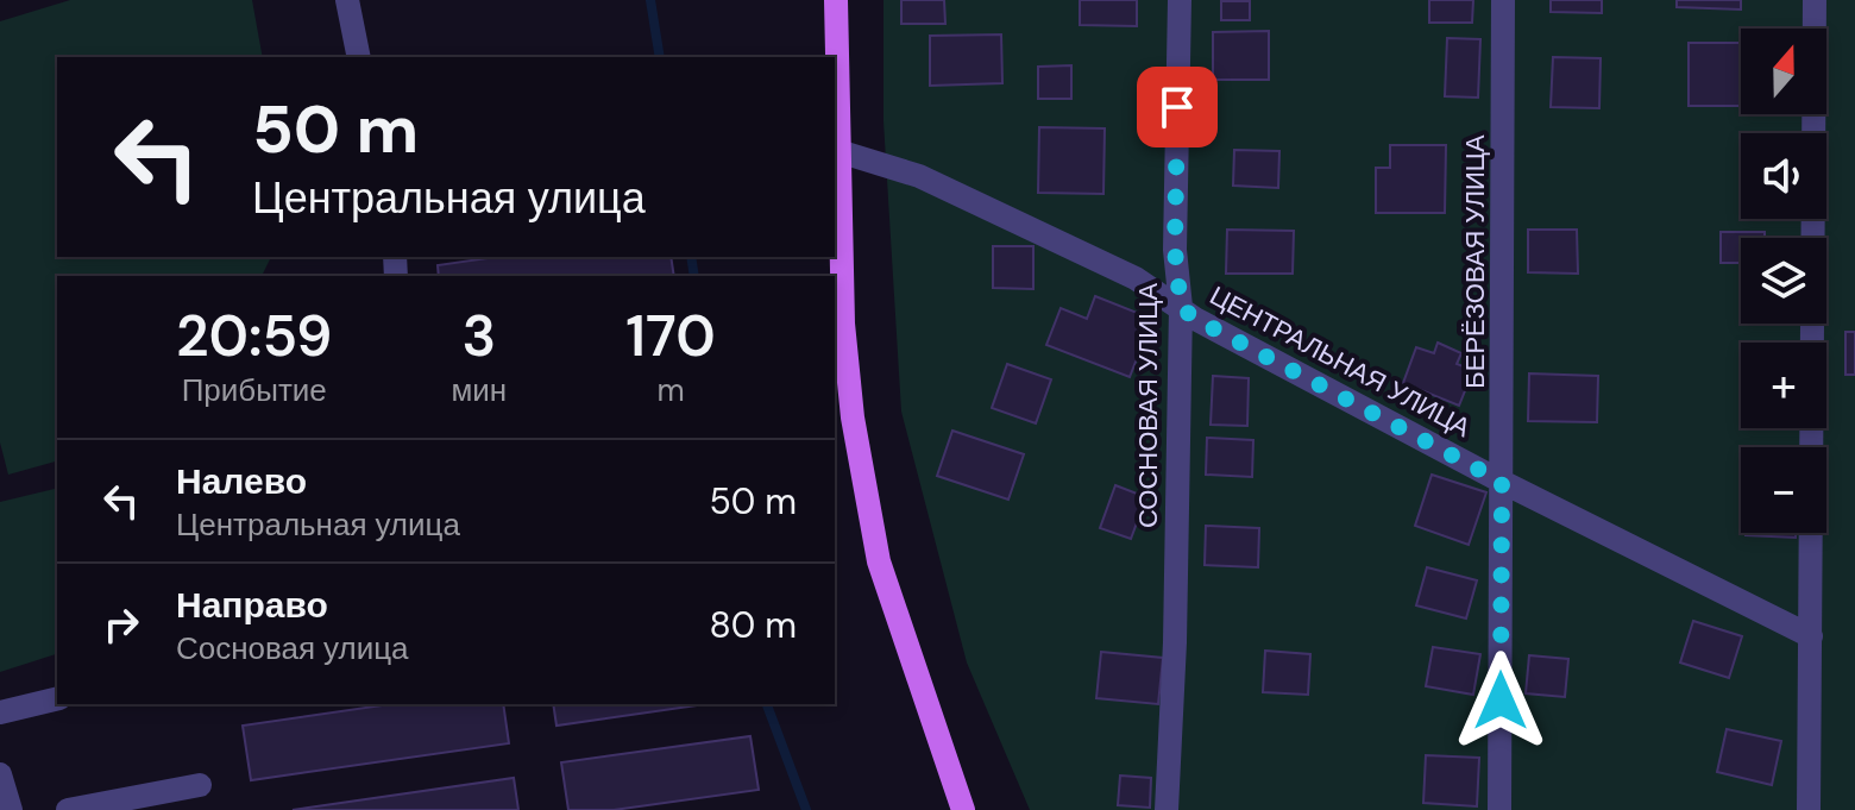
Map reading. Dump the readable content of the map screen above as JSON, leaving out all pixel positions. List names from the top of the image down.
{
  "streets": {
    "street": ["БЕРЁЗОВАЯ УЛИЦА", "ЦЕНТРАЛЬНАЯ УЛИЦА", "СОСНОВАЯ УЛИЦА"]
  },
  "crossings": [
    ["БЕРЁЗОВАЯ УЛИЦА", "ЦЕНТРАЛЬНАЯ УЛИЦА"],
    ["ЦЕНТРАЛЬНАЯ УЛИЦА", "СОСНОВАЯ УЛИЦА"]
  ],
  "north": "top",
  "page": {
    "map_buttons": ["+", "−"],
    "turn": ["50 m", "Центральная улица"],
    "eta": [
      "20:59",
      "Прибытие",
      "3",
      "мин",
      "170",
      "m"
    ],
    "list": [
      {
        "name": "Налево",
        "note": "Центральная улица",
        "value": "50 m"
      },
      {
        "name": "Направо",
        "note": "Сосновая улица",
        "value": "80 m"
      }
    ]
  }
}
